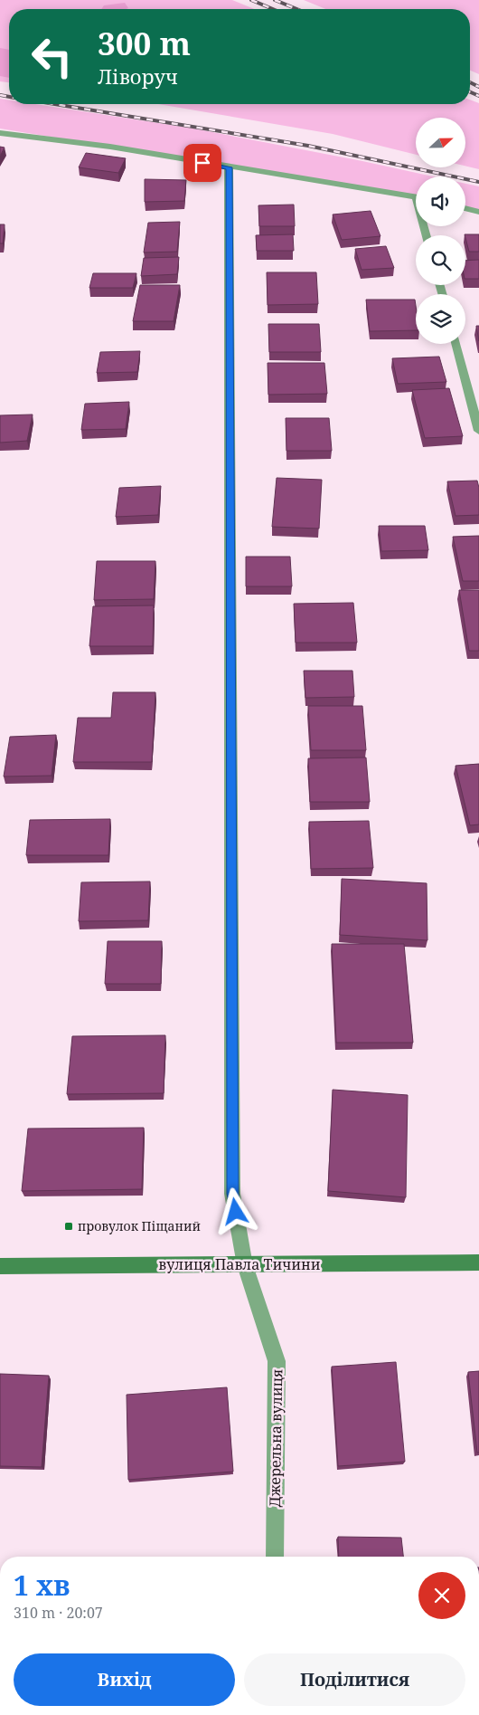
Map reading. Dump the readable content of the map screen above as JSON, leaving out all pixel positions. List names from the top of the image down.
{
  "streets": {
    "main road": ["вулиця Павла Тичини"],
    "street": ["Джерельна вулиця"]
  },
  "crossings": [
    ["вулиця Павла Тичини", "Джерельна вулиця"]
  ],
  "places": {
    "transit": ["провулок Піщаний"]
  },
  "north": "right",
  "page": {
    "turn": ["300 m", "Ліворуч"],
    "heading": ["1 хв", "310 m · 20:07"],
    "buttons": ["Вихід", "Поділитися"]
  }
}
